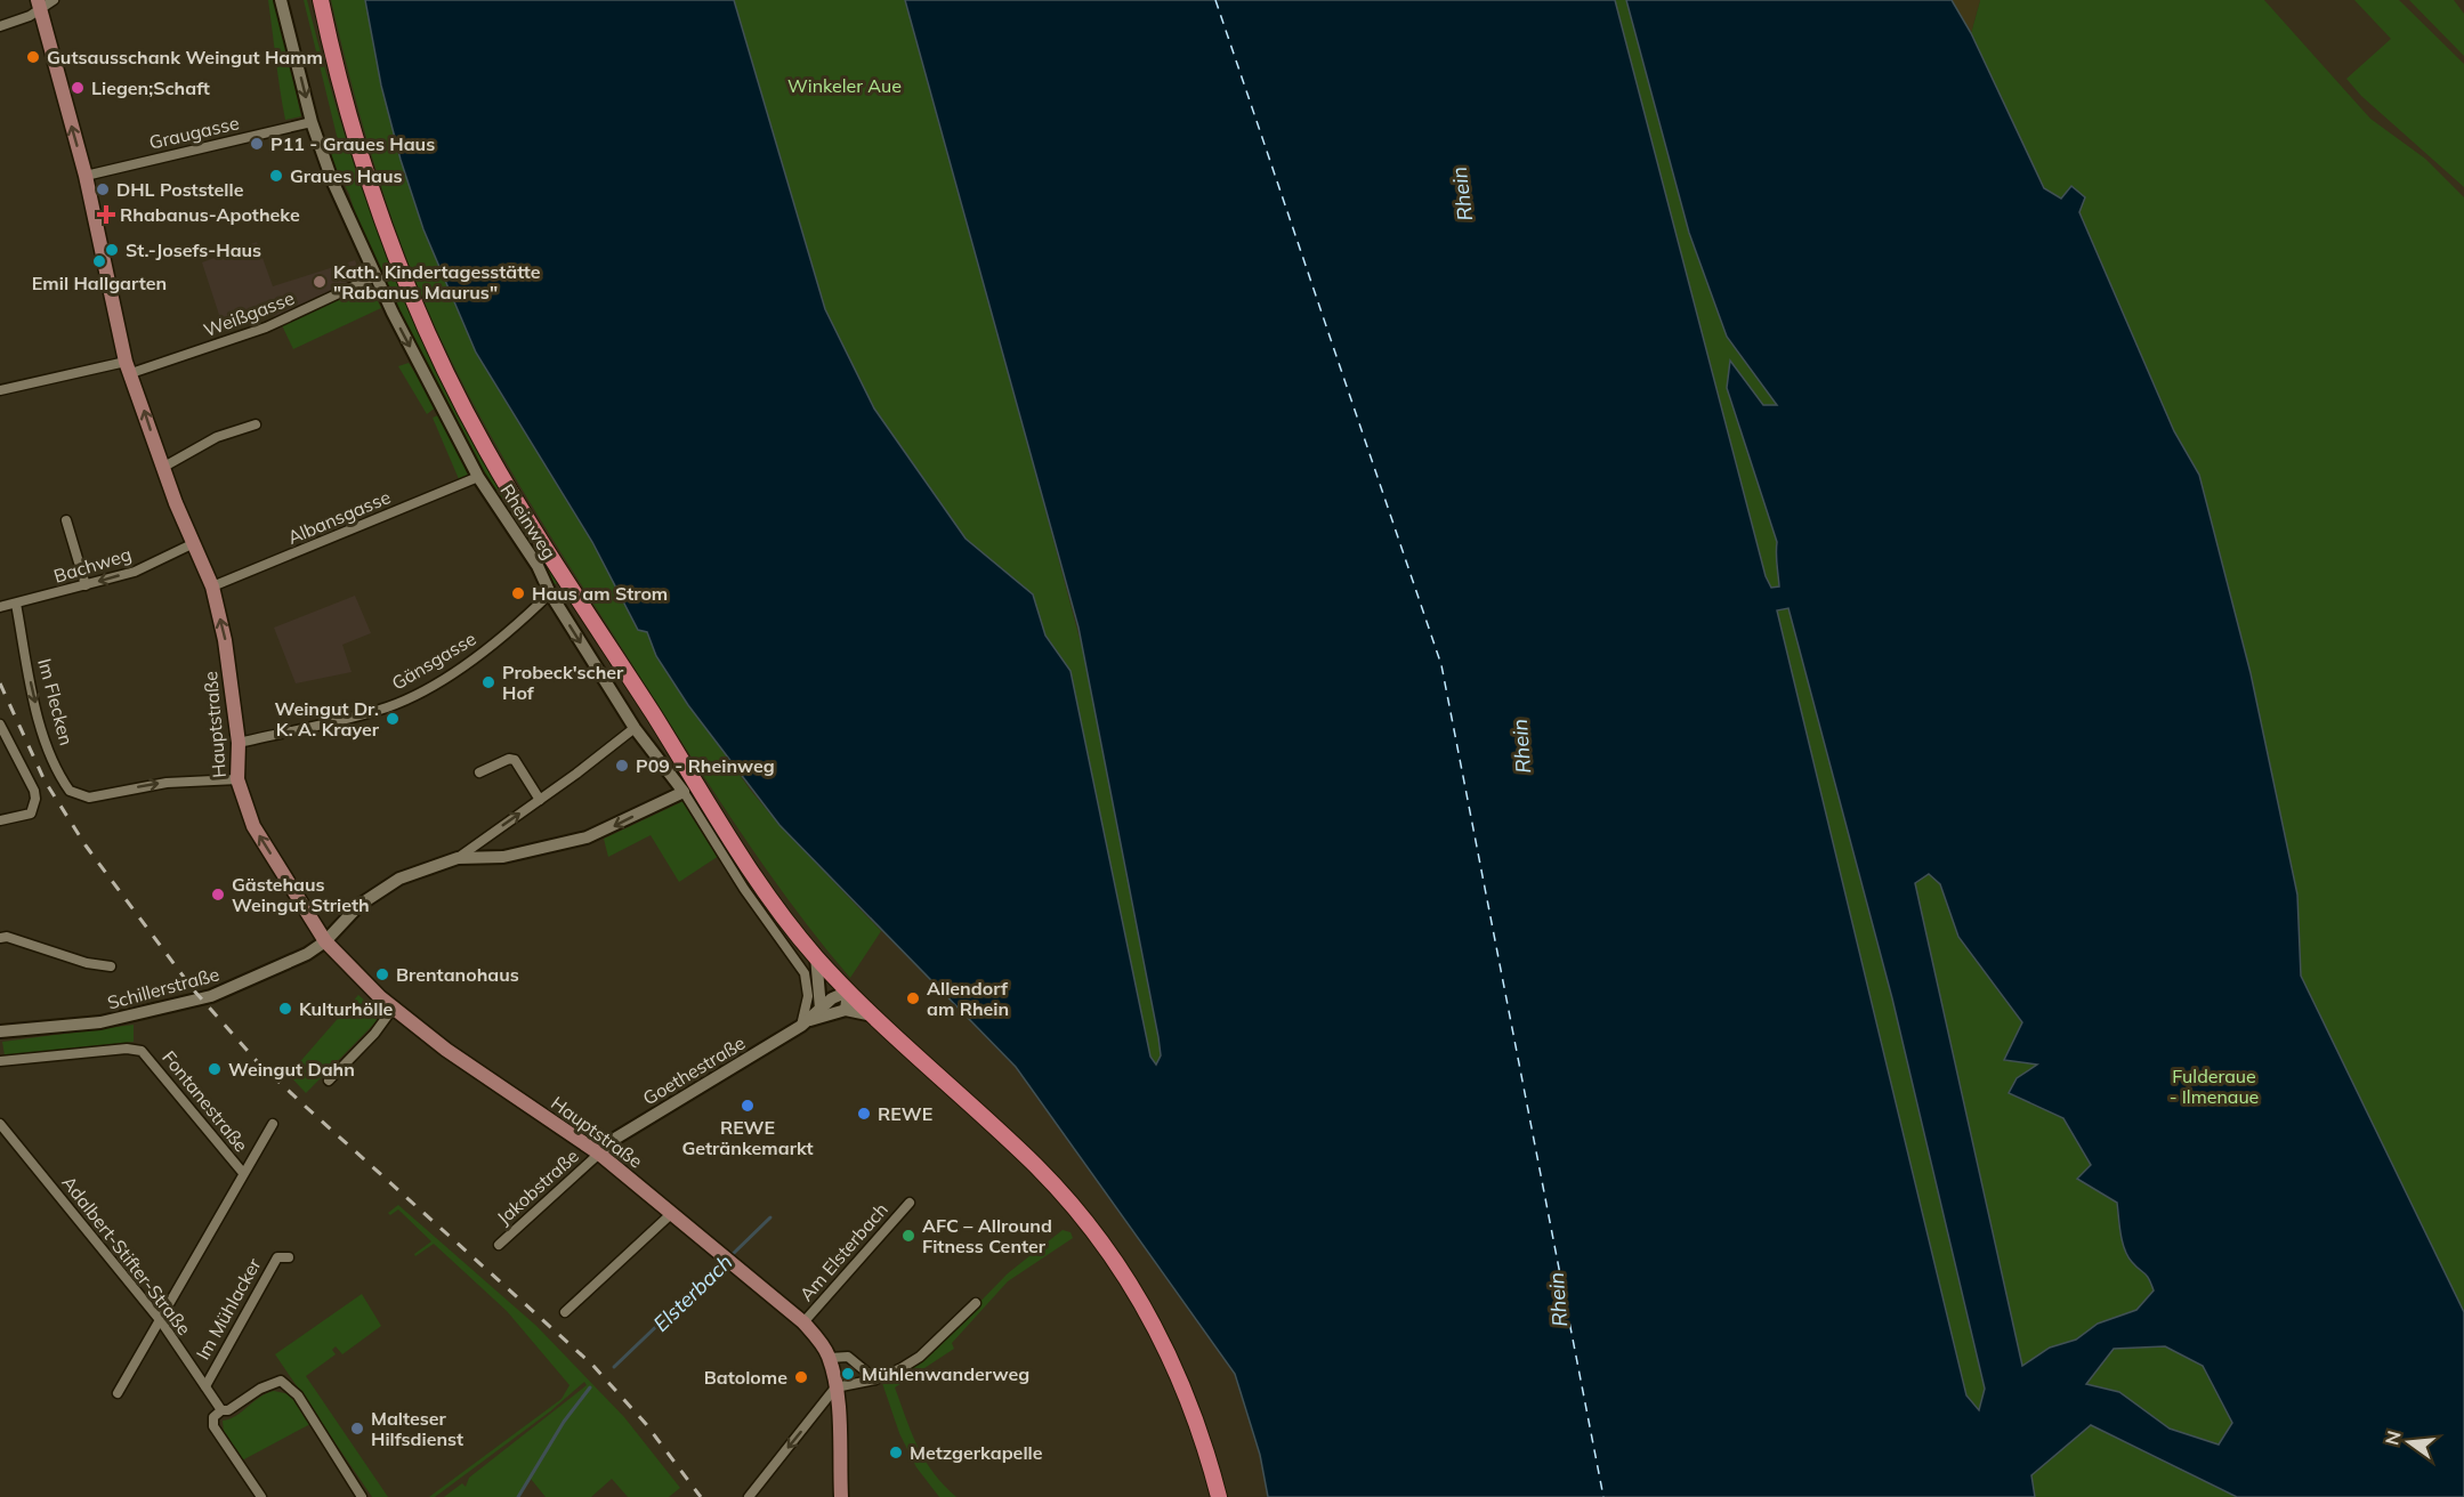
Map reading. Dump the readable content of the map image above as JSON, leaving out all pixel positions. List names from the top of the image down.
{
  "streets": {
    "main road": ["Hauptstraße"],
    "street": [
      "Graugasse",
      "Weißgasse",
      "Albansgasse",
      "Rheinweg",
      "Bachweg",
      "Gänsgasse",
      "Im Flecken",
      "Schillerstraße",
      "Goethestraße",
      "Fontanestraße",
      "Jakobstraße",
      "Am Elsterbach",
      "Adalbert-Stifter-Straße",
      "Im Mühlacker"
    ]
  },
  "crossings": [
    ["Graugasse", "Rheinweg"],
    ["Graugasse", "Hauptstraße"],
    ["Weißgasse", "Rheinweg"],
    ["Weißgasse", "Hauptstraße"],
    ["Albansgasse", "Rheinweg"],
    ["Albansgasse", "Hauptstraße"],
    ["Rheinweg", "Gänsgasse"],
    ["Rheinweg", "Goethestraße"],
    ["Bachweg", "Im Flecken"],
    ["Bachweg", "Hauptstraße"],
    ["Gänsgasse", "Hauptstraße"],
    ["Im Flecken", "Hauptstraße"],
    ["Hauptstraße", "Schillerstraße"],
    ["Hauptstraße", "Goethestraße"],
    ["Hauptstraße", "Jakobstraße"],
    ["Hauptstraße", "Am Elsterbach"],
    ["Goethestraße", "Jakobstraße"],
    ["Adalbert-Stifter-Straße", "Im Mühlacker"]
  ],
  "one_way": ["Rheinweg", "Bachweg"],
  "water": ["Rhein", "Elsterbach"],
  "parks": ["Winkeler Aue", "Fulderaue - Ilmenaue"],
  "places": {
    "other": [
      "Gutsausschank Weingut Hamm",
      "Liegen;Schaft",
      "P11 - Graues Haus",
      "Graues Haus",
      "DHL Poststelle",
      "St.-Josefs-Haus",
      "Emil Hallgarten",
      "Kath. Kindertagesstätte \"Rabanus Maurus\"",
      "Haus am Strom",
      "Probeck'scher Hof",
      "Weingut Dr. K. A. Krayer",
      "P09 - Rheinweg",
      "Gästehaus Weingut Strieth",
      "Brentanohaus",
      "Allendorf am Rhein",
      "Kulturhölle",
      "Weingut Dahn",
      "REWE Getränkemarkt",
      "REWE",
      "AFC – Allround Fitness Center",
      "Mühlenwanderweg",
      "Batolome",
      "Malteser Hilfsdienst",
      "Metzgerkapelle"
    ],
    "health": ["Rhabanus-Apotheke"]
  },
  "north": "left"
}
